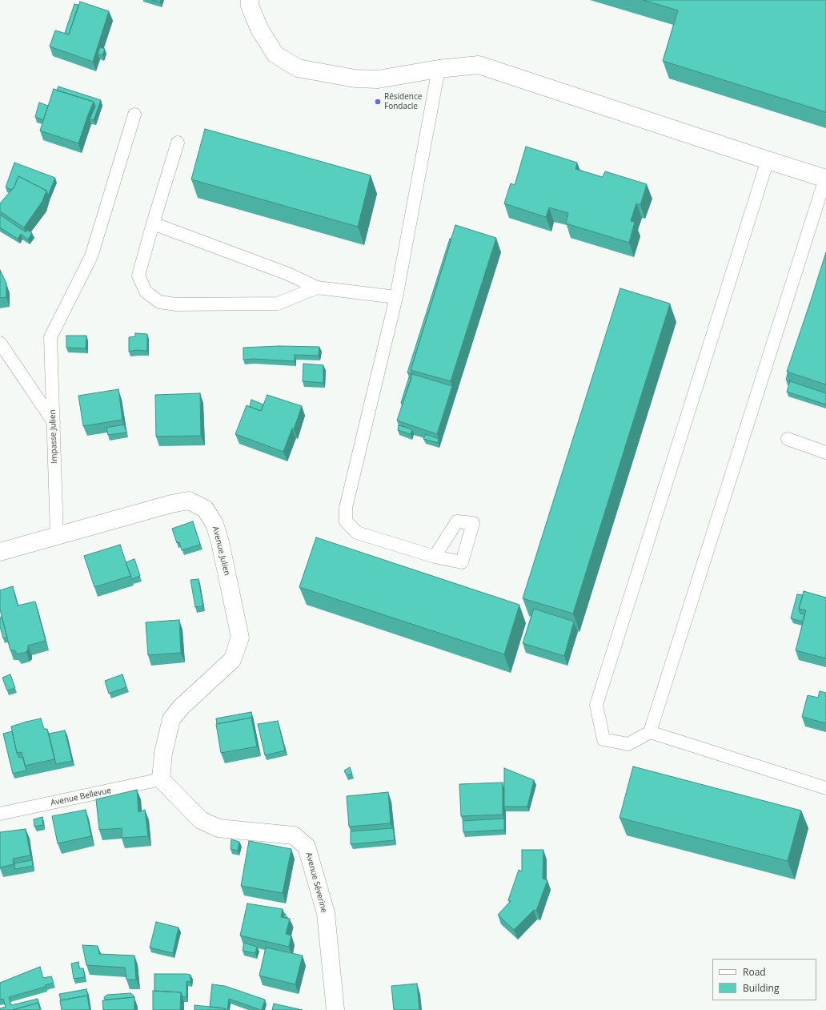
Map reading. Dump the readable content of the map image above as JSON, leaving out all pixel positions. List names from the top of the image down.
{
  "streets": {
    "street": ["Avenue Julien", "Avenue Séverine"],
    "lane": ["Impasse Julien", "Avenue Bellevue"]
  },
  "crossings": [
    ["Impasse Julien", "Avenue Julien"],
    ["Avenue Julien", "Avenue Bellevue"],
    ["Avenue Julien", "Avenue Séverine"],
    ["Avenue Bellevue", "Avenue Séverine"]
  ],
  "places": ["Résidence Fondacle"],
  "legend": ["Road", "Building"]
}
